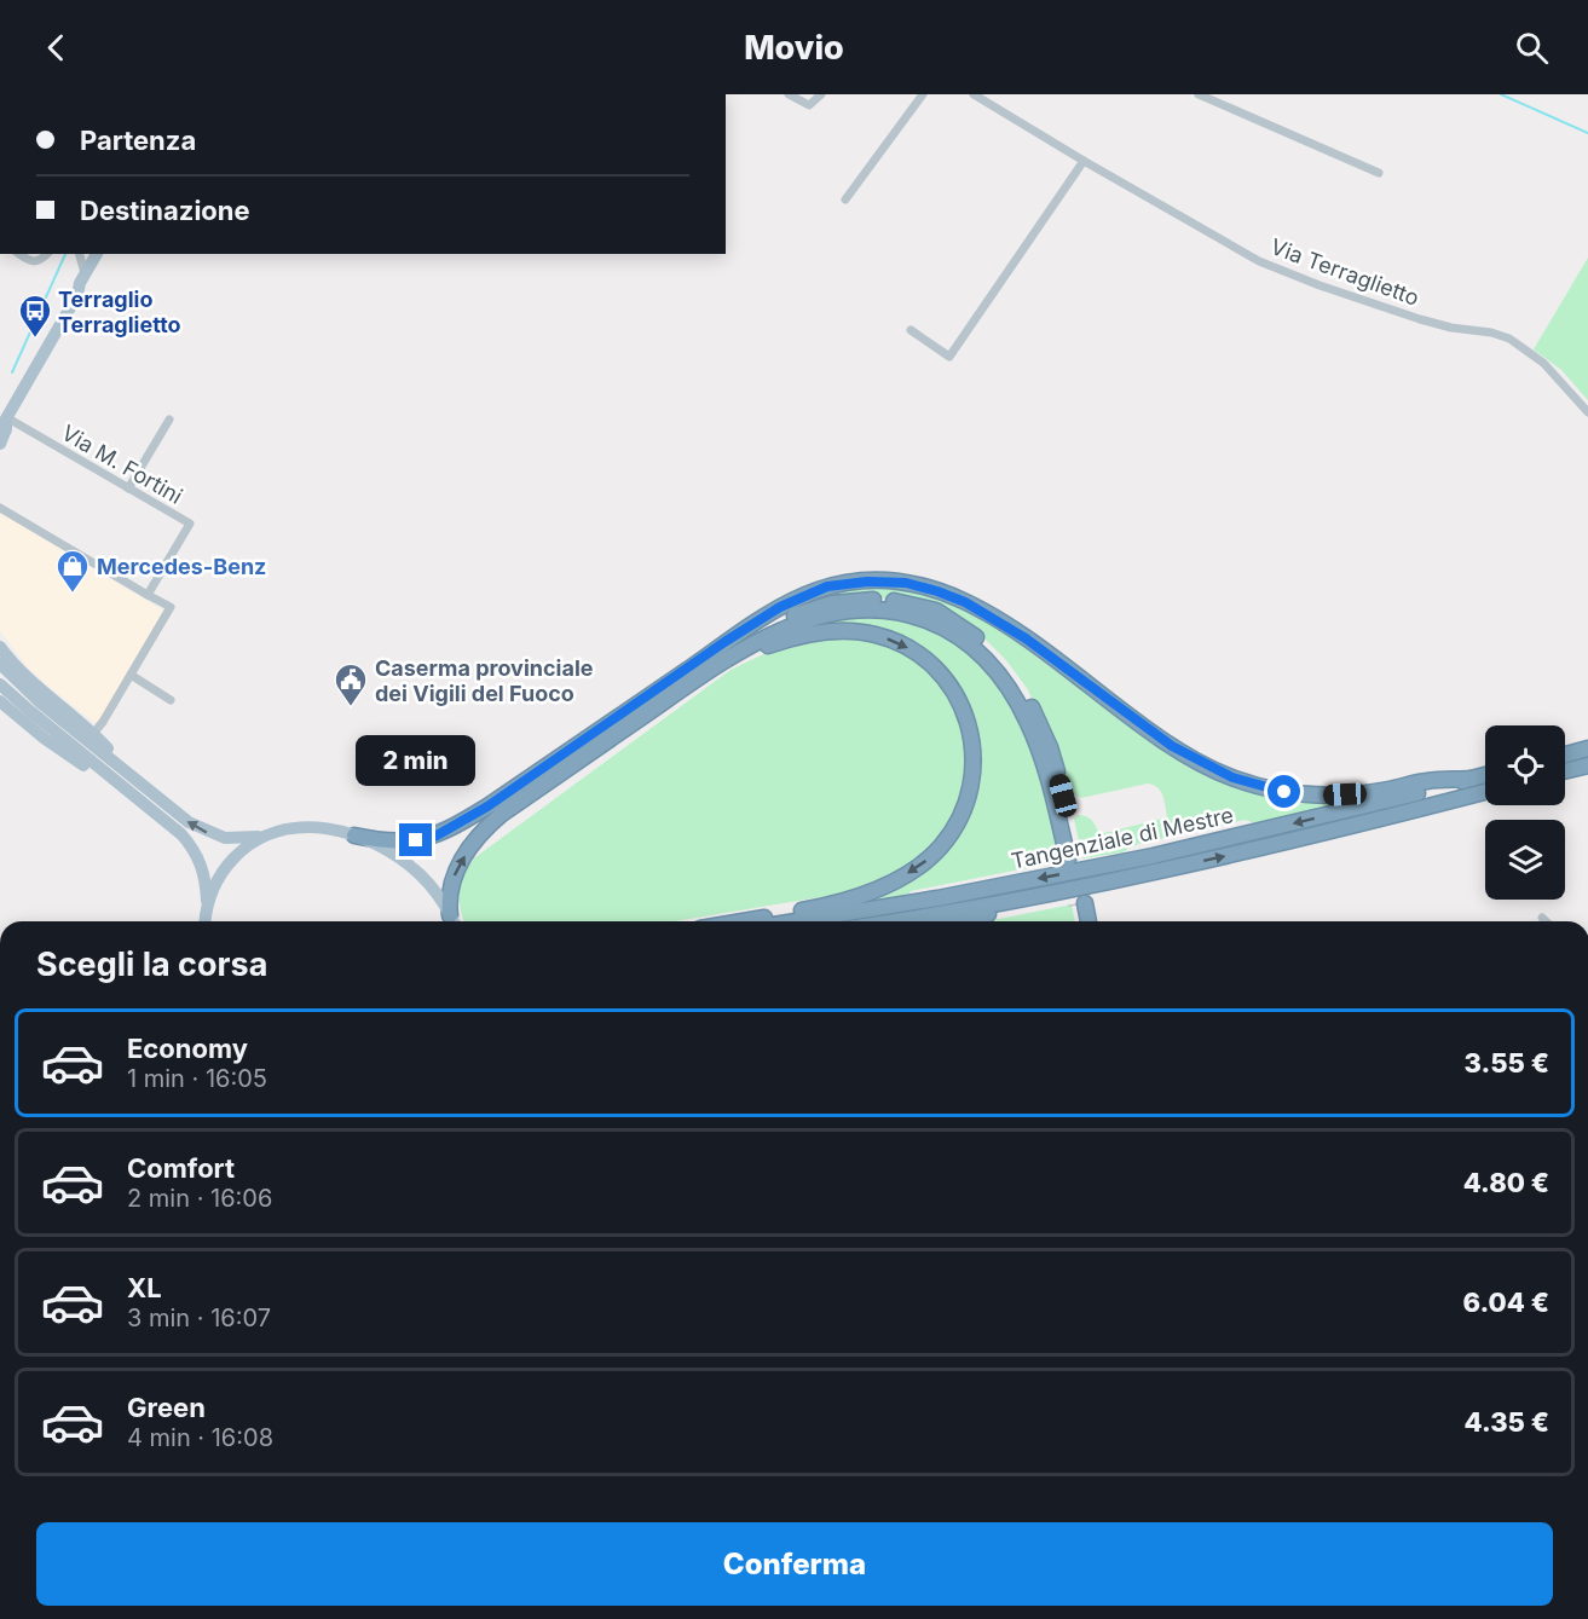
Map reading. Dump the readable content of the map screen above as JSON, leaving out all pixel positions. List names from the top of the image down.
{
  "streets": {
    "highway": ["Tangenziale di Mestre"],
    "street": ["Via Terraglietto", "Via M. Fortini"]
  },
  "places": {
    "bus stop": ["Terraglio Terraglietto"],
    "shop": ["Mercedes-Benz"],
    "public building": ["Caserma provinciale dei Vigili del Fuoco"]
  },
  "page": {
    "header": "Movio",
    "banner": ["Partenza", "Destinazione"],
    "bubble": "2 min",
    "heading": "Scegli la corsa",
    "list": [
      {
        "name": "Economy",
        "note": "1 min · 16:05",
        "value": "3.55 €"
      },
      {
        "name": "Comfort",
        "note": "2 min · 16:06",
        "value": "4.80 €"
      },
      {
        "name": "XL",
        "note": "3 min · 16:07",
        "value": "6.04 €"
      },
      {
        "name": "Green",
        "note": "4 min · 16:08",
        "value": "4.35 €"
      }
    ],
    "buttons": "Conferma"
  }
}
